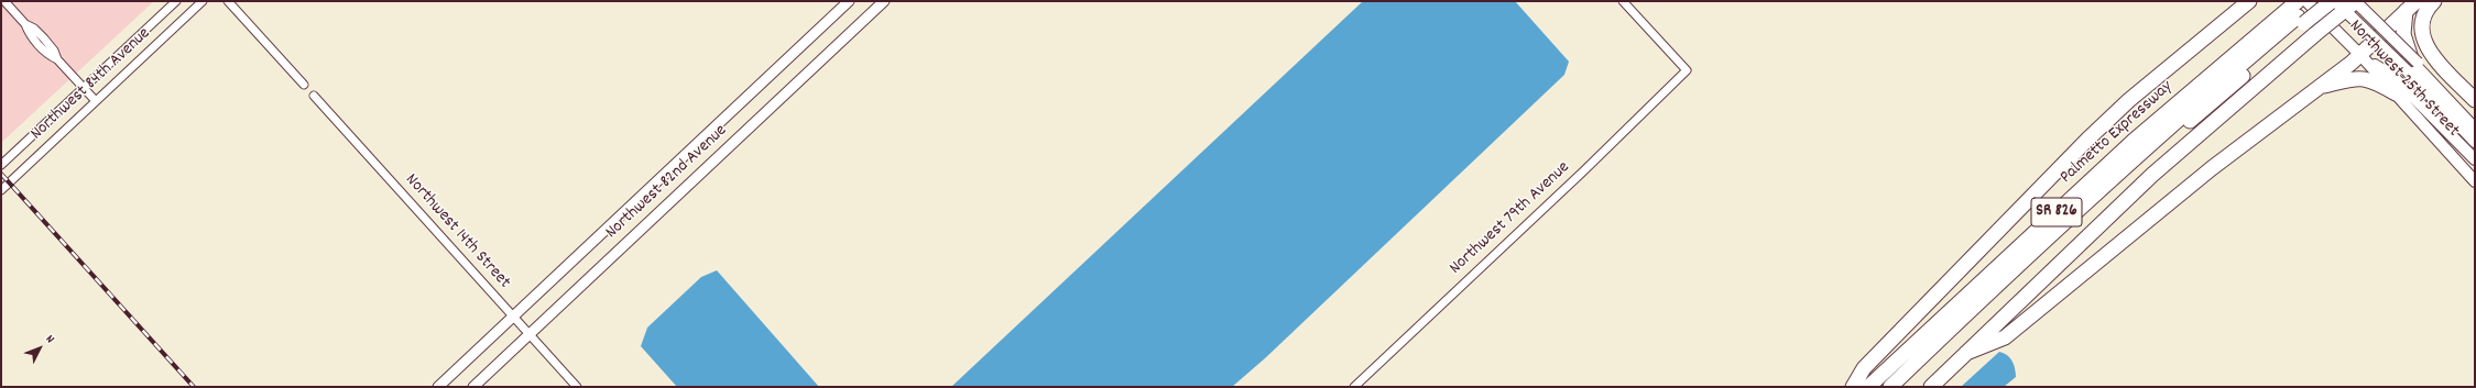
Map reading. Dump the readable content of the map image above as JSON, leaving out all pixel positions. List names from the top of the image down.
{
  "streets": {
    "highway": ["Palmetto Expressway", "SR 826"],
    "main road": ["Northwest 25th Street"],
    "street": [
      "Northwest 84th Avenue",
      "Northwest 82nd Avenue",
      "Northwest 79th Avenue",
      "Northwest 14th Street"
    ]
  },
  "crossings": [
    ["Northwest 25th Street", "SR 826"],
    ["Northwest 82nd Avenue", "Northwest 14th Street"]
  ],
  "north": "top right"
}
